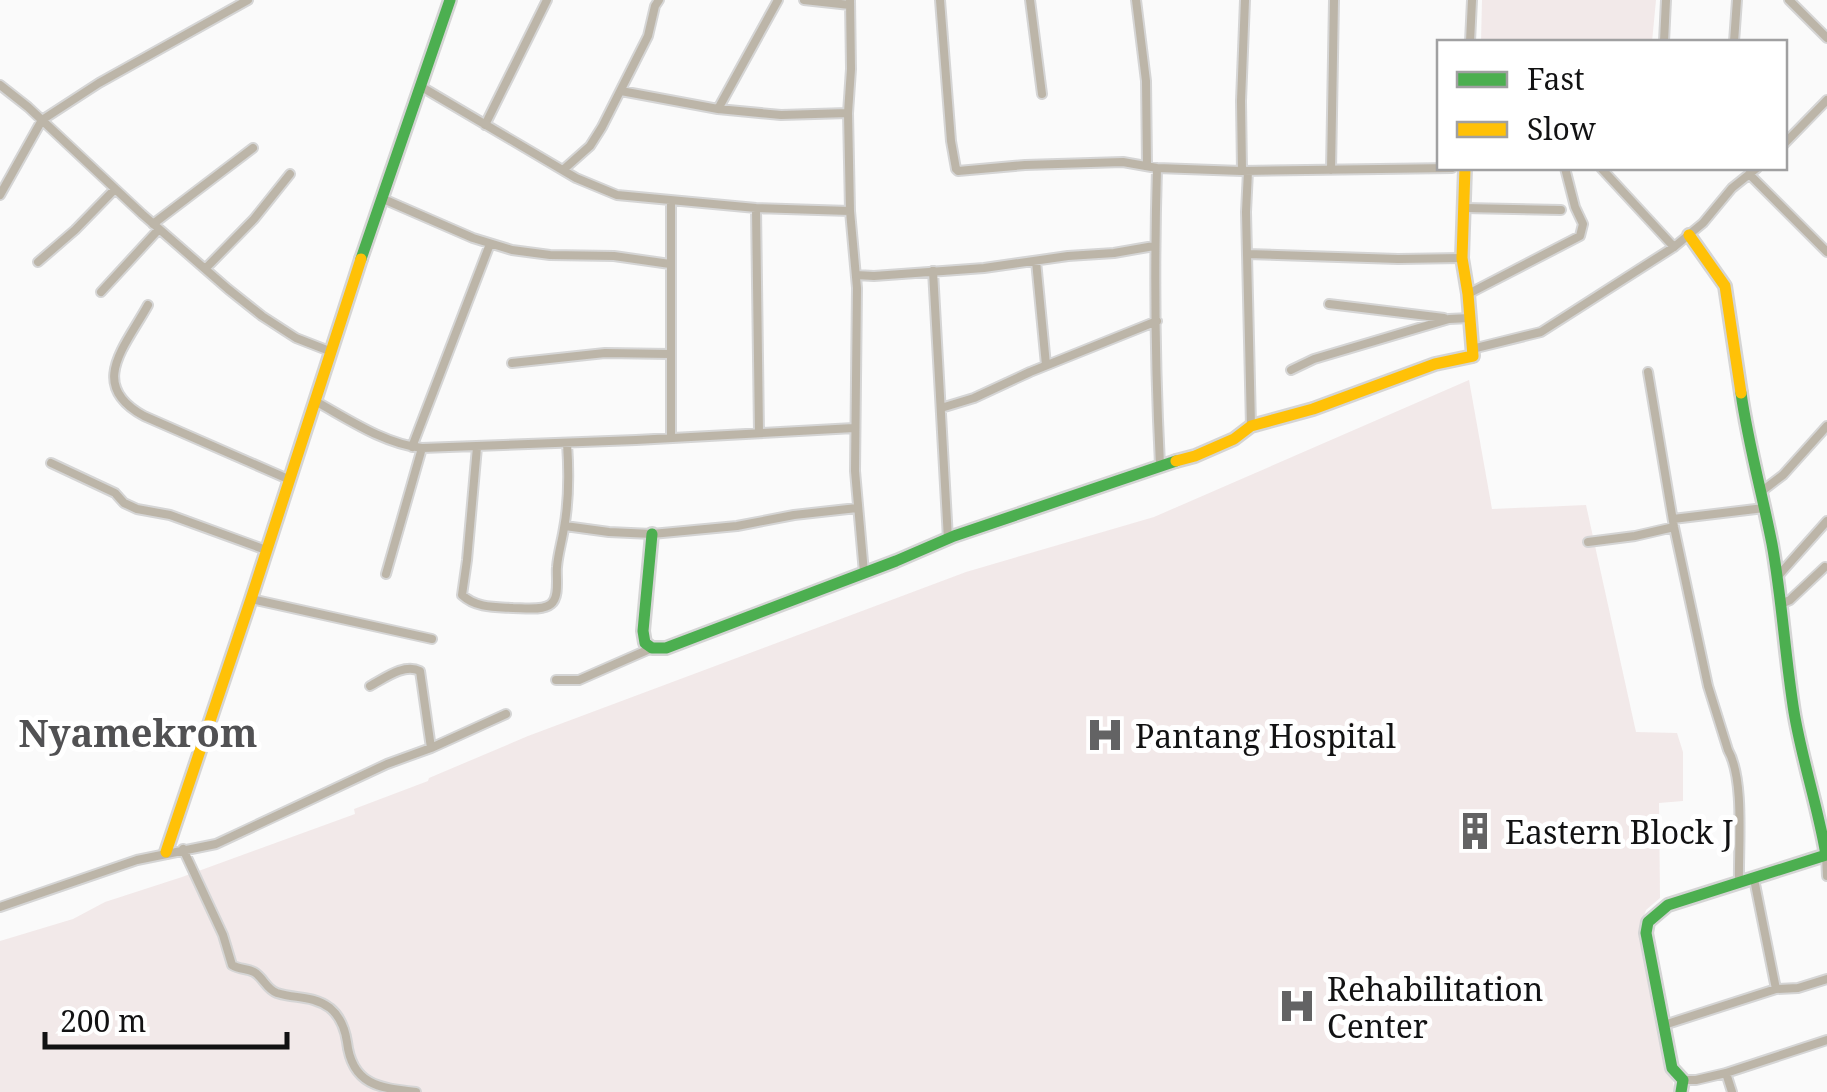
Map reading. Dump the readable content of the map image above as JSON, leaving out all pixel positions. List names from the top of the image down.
{
  "districts": ["Nyamekrom"],
  "places": {
    "hospital": ["Pantang Hospital", "Rehabilitation Center"],
    "building": ["Eastern Block J"]
  },
  "legend": ["Fast", "Slow"],
  "scale_bar": "200 m"
}
